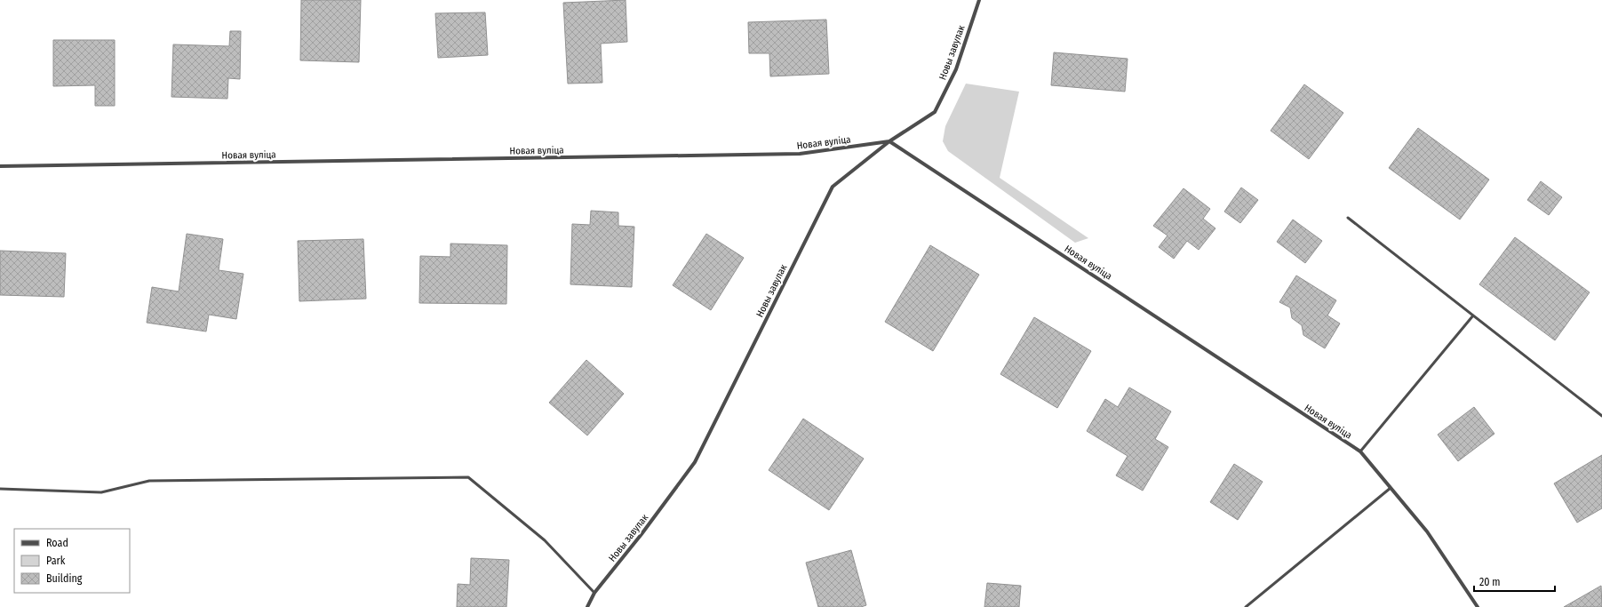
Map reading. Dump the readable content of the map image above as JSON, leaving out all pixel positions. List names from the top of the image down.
{
  "streets": {
    "street": ["Новы завулак", "Новая вуліца"]
  },
  "crossings": [
    ["Новы завулак", "Новая вуліца"]
  ],
  "legend": ["Road", "Park", "Building"],
  "scale_bar": "20 m"
}
